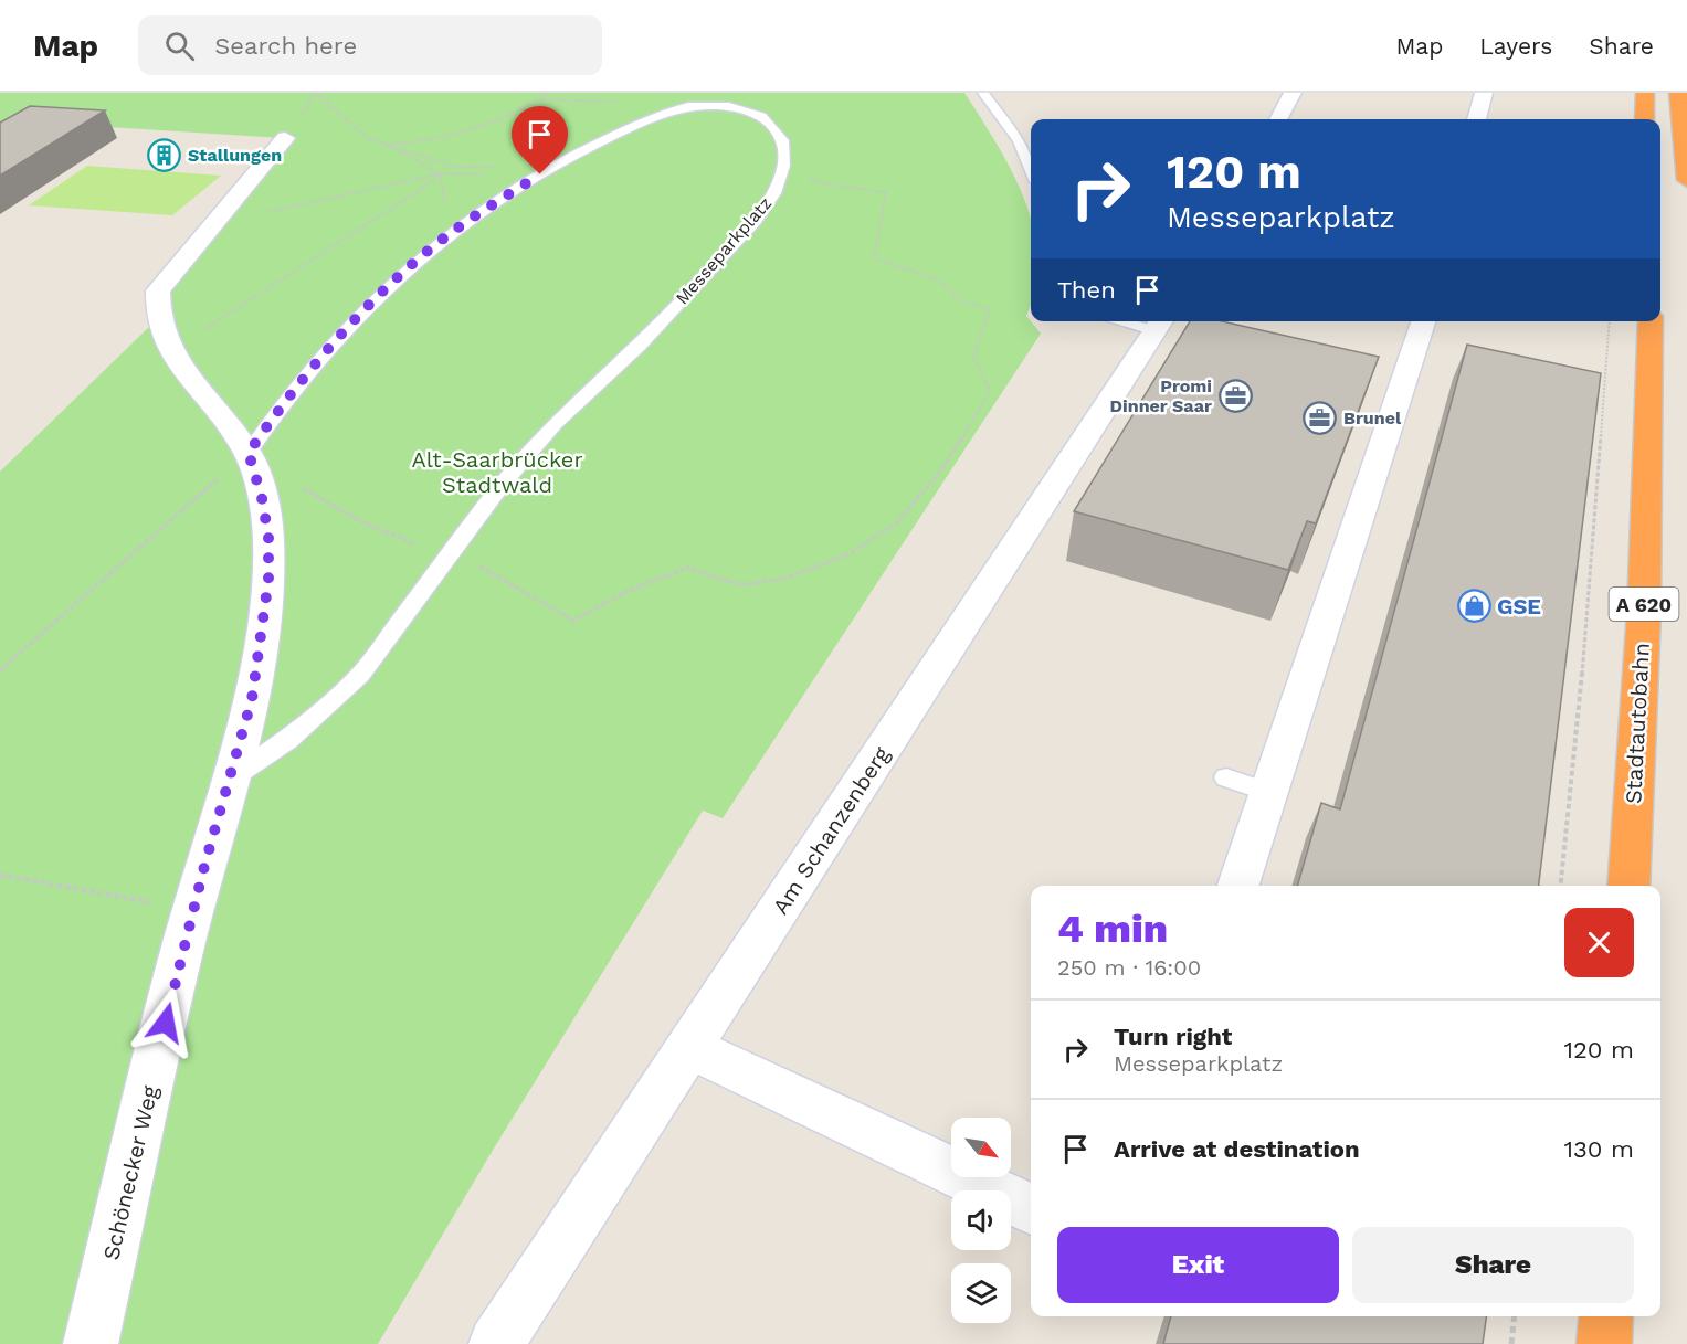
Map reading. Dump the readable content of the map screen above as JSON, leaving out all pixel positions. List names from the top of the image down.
{
  "streets": {
    "highway": ["A 620", "Stadtautobahn"],
    "street": ["Am Schanzenberg", "Schönecker Weg"],
    "lane": ["Messeparkplatz"]
  },
  "crossings": [
    ["Messeparkplatz", "Schönecker Weg"]
  ],
  "parks": ["Alt-Saarbrücker Stadtwald"],
  "places": {
    "building": ["Stallungen"],
    "office": ["Promi Dinner Saar", "Brunel"],
    "shop": ["GSE"]
  },
  "north": "bottom right",
  "page": {
    "header": "Map",
    "search": "Search here",
    "nav": ["Map", "Layers", "Share"],
    "turn": ["120 m", "Messeparkplatz"],
    "then": "Then",
    "heading": ["4 min", "250 m · 16:00"],
    "list": [
      {
        "name": "Turn right",
        "note": "Messeparkplatz",
        "value": "120 m"
      },
      {
        "name": "Arrive at destination",
        "value": "130 m"
      }
    ],
    "buttons": ["Exit", "Share"]
  }
}
